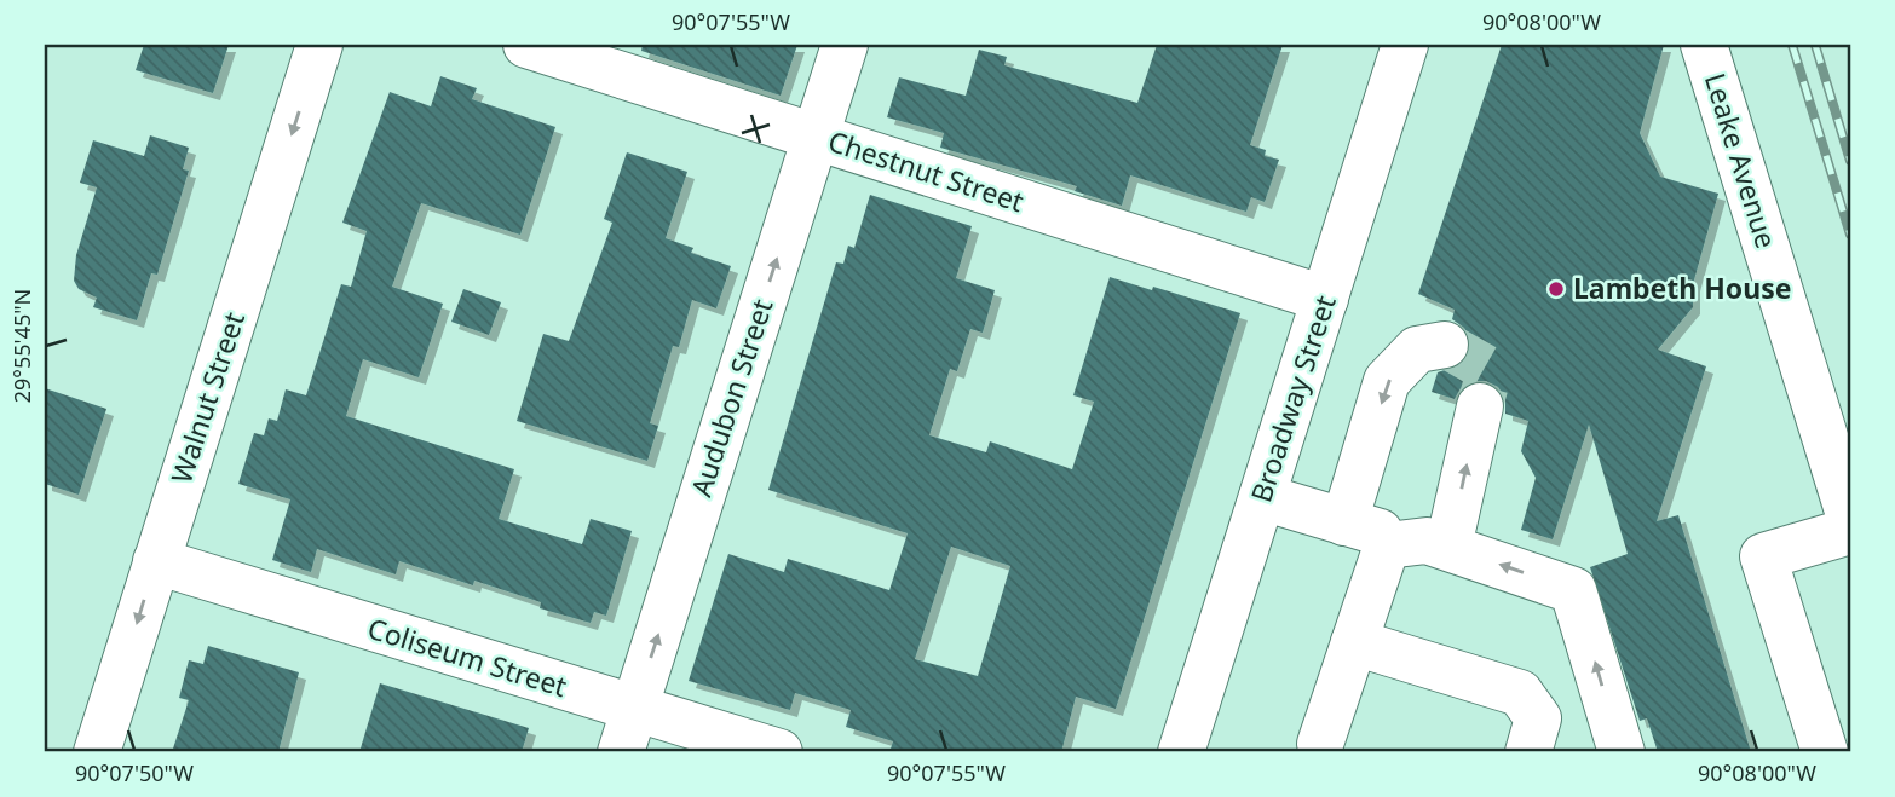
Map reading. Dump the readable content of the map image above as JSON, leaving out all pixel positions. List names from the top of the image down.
{
  "streets": {
    "street": [
      "Leake Avenue",
      "Chestnut Street",
      "Walnut Street",
      "Audubon Street",
      "Broadway Street",
      "Coliseum Street"
    ]
  },
  "crossings": [
    ["Chestnut Street", "Audubon Street"],
    ["Chestnut Street", "Broadway Street"],
    ["Walnut Street", "Coliseum Street"],
    ["Audubon Street", "Coliseum Street"]
  ],
  "one_way": ["Walnut Street", "Audubon Street"],
  "places": ["Lambeth House"],
  "coordinates": [
    "90°07'55\"W",
    "90°08'00\"W",
    "29°55'45\"N",
    "90°07'50\"W"
  ]
}
